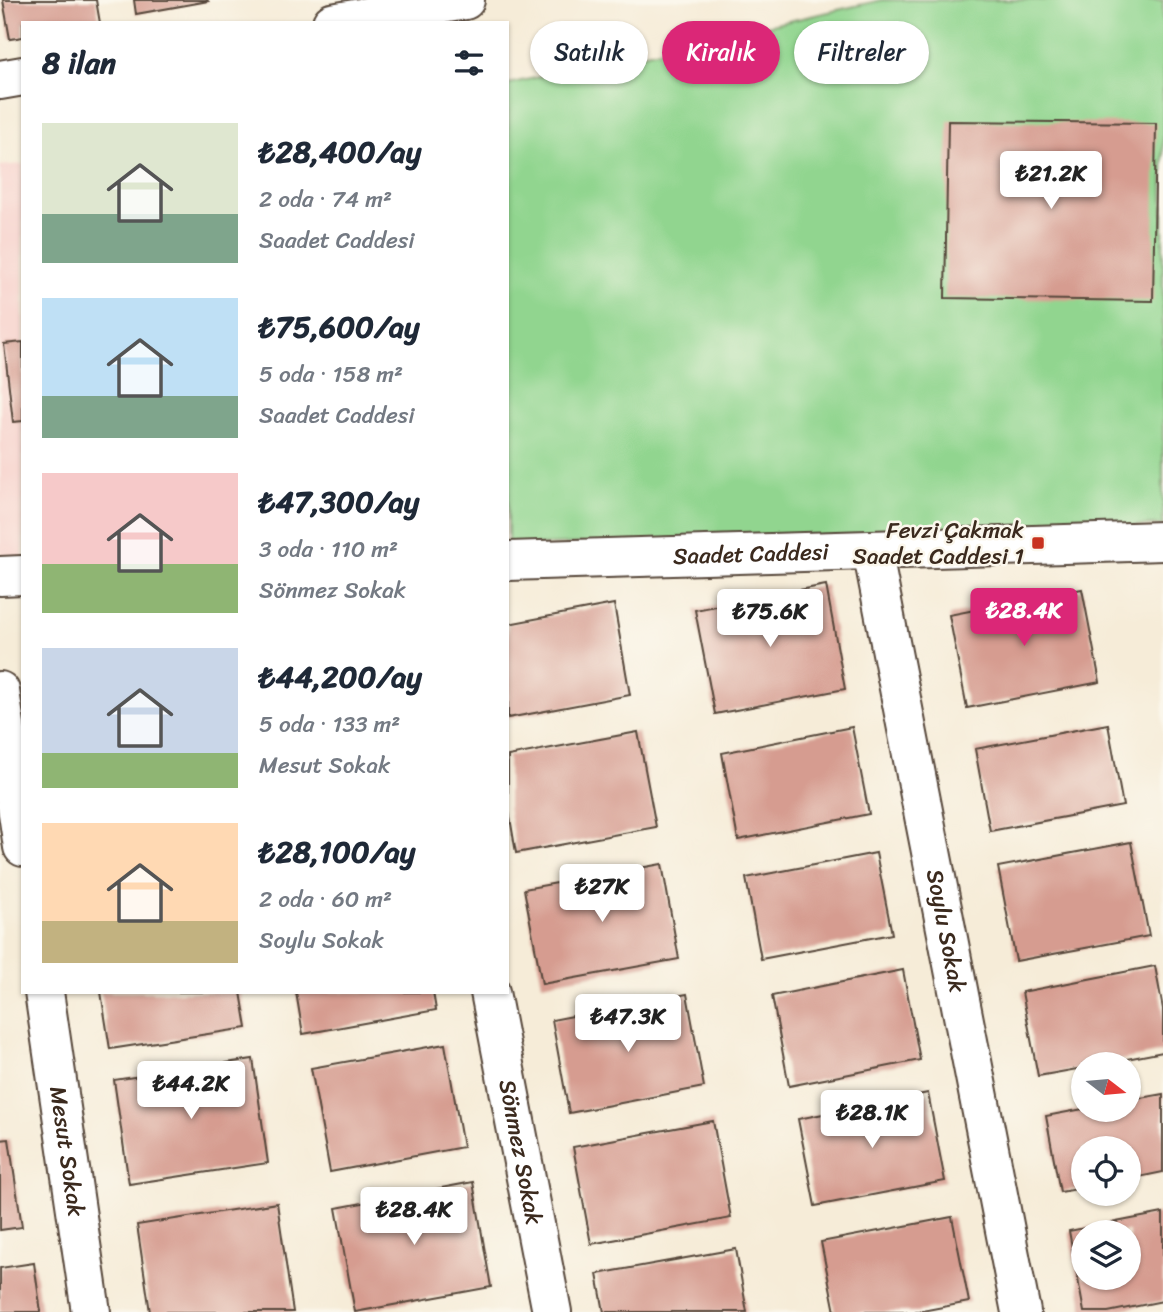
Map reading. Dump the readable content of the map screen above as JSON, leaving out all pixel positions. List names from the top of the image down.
{
  "streets": {
    "street": [
      "Saadet Caddesi",
      "Soylu Sokak",
      "Mesut Sokak",
      "Sönmez Sokak"
    ]
  },
  "crossings": [
    ["Saadet Caddesi", "Soylu Sokak"]
  ],
  "places": {
    "transit": ["Fevzi Çakmak Saadet Caddesi 1"]
  },
  "north": "right",
  "page": {
    "chip": ["Satılık", "Kiralık", "Filtreler"],
    "heading": "8 ilan",
    "list": [
      {
        "name": "₺28,400/ay",
        "note": "2 oda · 74 m² · Saadet Caddesi"
      },
      {
        "name": "₺75,600/ay",
        "note": "5 oda · 158 m² · Saadet Caddesi"
      },
      {
        "name": "₺47,300/ay",
        "note": "3 oda · 110 m² · Sönmez Sokak"
      },
      {
        "name": "₺44,200/ay",
        "note": "5 oda · 133 m² · Mesut Sokak"
      },
      {
        "name": "₺28,100/ay",
        "note": "2 oda · 60 m² · Soylu Sokak"
      }
    ],
    "price": [
      "₺21.2K",
      "₺28.4K",
      "₺75.6K",
      "₺27K",
      "₺47.3K",
      "₺44.2K",
      "₺28.1K",
      "₺28.4K"
    ]
  }
}
